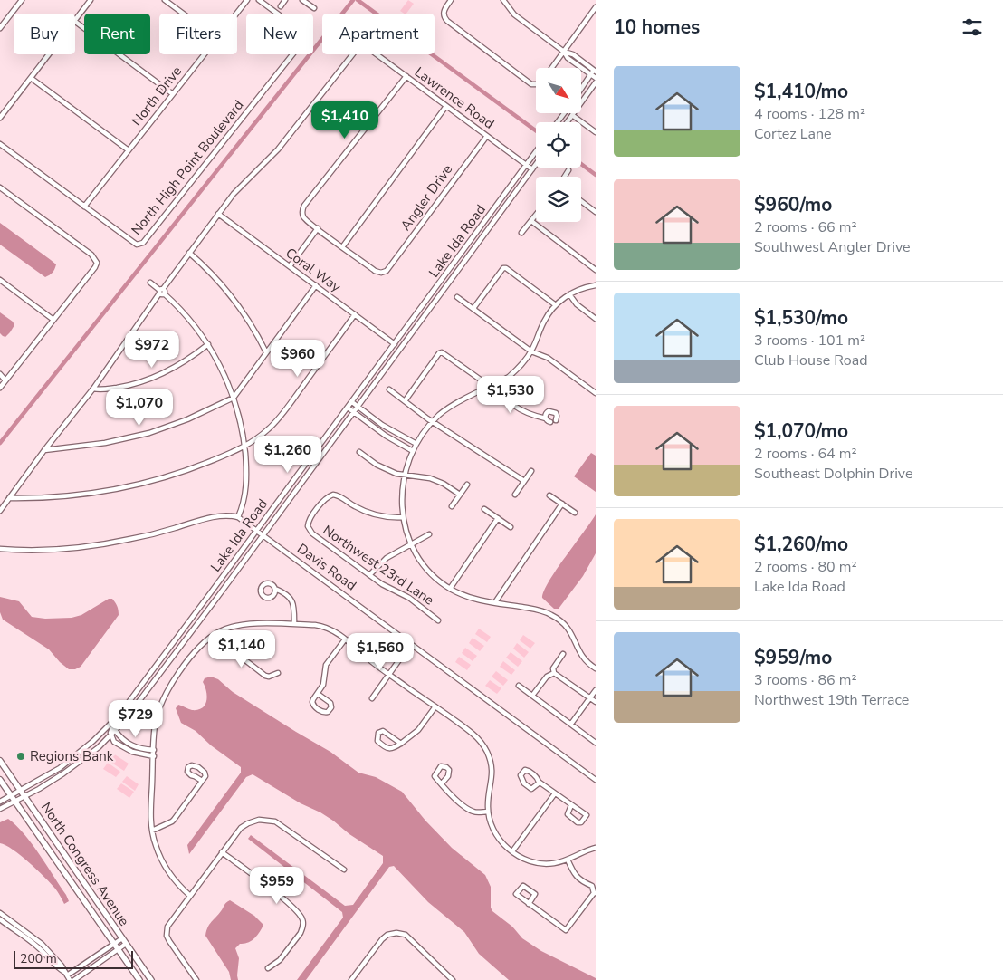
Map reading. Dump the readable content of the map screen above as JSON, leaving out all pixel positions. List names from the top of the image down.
{
  "streets": {
    "main road": ["North Congress Avenue"],
    "street": [
      "North Drive",
      "Lawrence Road",
      "North High Point Boulevard",
      "Angler Drive",
      "Lake Ida Road",
      "Coral Way",
      "Northwest 23rd Lane",
      "Davis Road"
    ]
  },
  "crossings": [
    ["North Drive", "North High Point Boulevard"],
    ["Lawrence Road", "Angler Drive"],
    ["Lawrence Road", "Lake Ida Road"],
    ["Lake Ida Road", "Coral Way"],
    ["Lake Ida Road", "Davis Road"],
    ["Lake Ida Road", "North Congress Avenue"]
  ],
  "places": ["Regions Bank"],
  "scale_bar": "200 m",
  "north": "bottom right",
  "page": {
    "heading": "10 homes",
    "chip": [
      "Buy",
      "Rent",
      "Filters",
      "New",
      "Apartment"
    ],
    "list": [
      {
        "name": "$1,410/mo",
        "note": "4 rooms · 128 m² · Cortez Lane"
      },
      {
        "name": "$960/mo",
        "note": "2 rooms · 66 m² · Southwest Angler Drive"
      },
      {
        "name": "$1,530/mo",
        "note": "3 rooms · 101 m² · Club House Road"
      },
      {
        "name": "$1,070/mo",
        "note": "2 rooms · 64 m² · Southeast Dolphin Drive"
      },
      {
        "name": "$1,260/mo",
        "note": "2 rooms · 80 m² · Lake Ida Road"
      },
      {
        "name": "$959/mo",
        "note": "3 rooms · 86 m² · Northwest 19th Terrace"
      }
    ],
    "price": [
      "$1,410",
      "$972",
      "$960",
      "$1,530",
      "$1,070",
      "$1,260",
      "$1,140",
      "$1,560",
      "$729",
      "$959"
    ],
    "scale": "200 m"
  }
}
